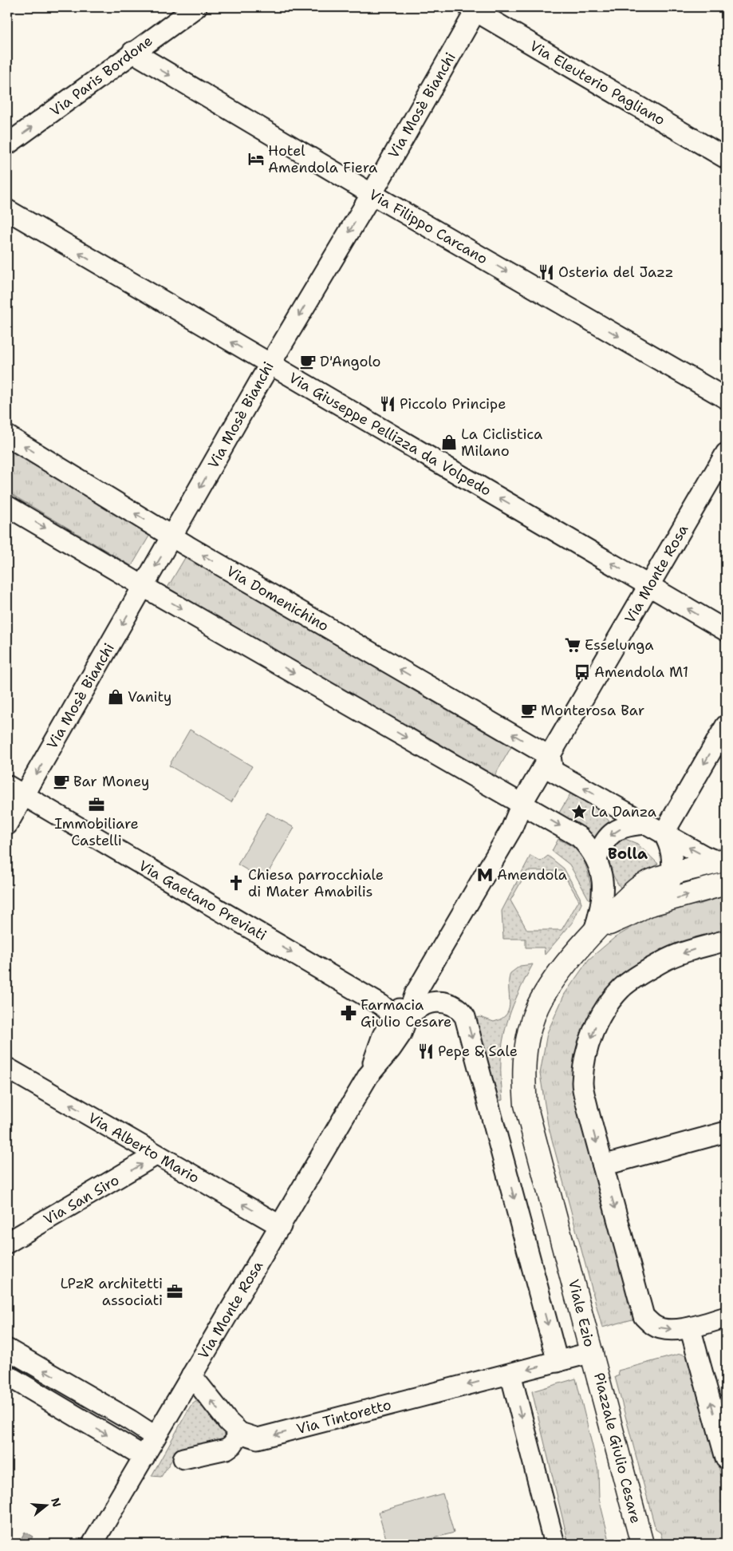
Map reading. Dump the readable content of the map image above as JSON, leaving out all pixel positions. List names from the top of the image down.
{
  "streets": {
    "main road": ["Viale Ezio", "Piazzale Giulio Cesare"],
    "street": [
      "Via Paris Bordone",
      "Via Eleuterio Pagliano",
      "Via Mosè Bianchi",
      "Via Filippo Carcano",
      "Via Giuseppe Pellizza da Volpedo",
      "Via Monte Rosa",
      "Via Domenichino",
      "Via Gaetano Previati",
      "Via Alberto Mario",
      "Via San Siro",
      "Via Tintoretto"
    ]
  },
  "crossings": [
    ["Via Paris Bordone", "Via Filippo Carcano"],
    ["Via Eleuterio Pagliano", "Via Mosè Bianchi"],
    ["Via Mosè Bianchi", "Via Filippo Carcano"],
    ["Via Mosè Bianchi", "Via Giuseppe Pellizza da Volpedo"],
    ["Via Mosè Bianchi", "Via Domenichino"],
    ["Via Mosè Bianchi", "Via Gaetano Previati"],
    ["Via Giuseppe Pellizza da Volpedo", "Via Monte Rosa"],
    ["Via Monte Rosa", "Via Domenichino"],
    ["Via Monte Rosa", "Via Gaetano Previati"],
    ["Via Monte Rosa", "Via Alberto Mario"],
    ["Via Alberto Mario", "Via San Siro"],
    ["Viale Ezio", "Piazzale Giulio Cesare"]
  ],
  "one_way": [
    "Via Paris Bordone",
    "Via Mosè Bianchi",
    "Via Filippo Carcano",
    "Via Giuseppe Pellizza da Volpedo",
    "Via Gaetano Previati",
    "Via Alberto Mario",
    "Via San Siro",
    "Via Tintoretto"
  ],
  "districts": ["Bolla"],
  "places": {
    "hotel": ["Hotel Amendola Fiera"],
    "restaurant": ["Osteria del Jazz", "Piccolo Principe", "Pepe & Sale"],
    "cafe": ["D'Angolo", "Monterosa Bar", "Bar Money"],
    "shop": ["La Ciclistica Milano", "Vanity"],
    "supermarket": ["Esselunga"],
    "bus stop": ["Amendola M1"],
    "office": ["Immobiliare Castelli", "LPzR architetti associati"],
    "place": ["La Danza"],
    "metro station": ["Amendola"],
    "church": ["Chiesa parrocchiale di Mater Amabilis"],
    "pharmacy": ["Farmacia Giulio Cesare"]
  },
  "north": "right"
}
